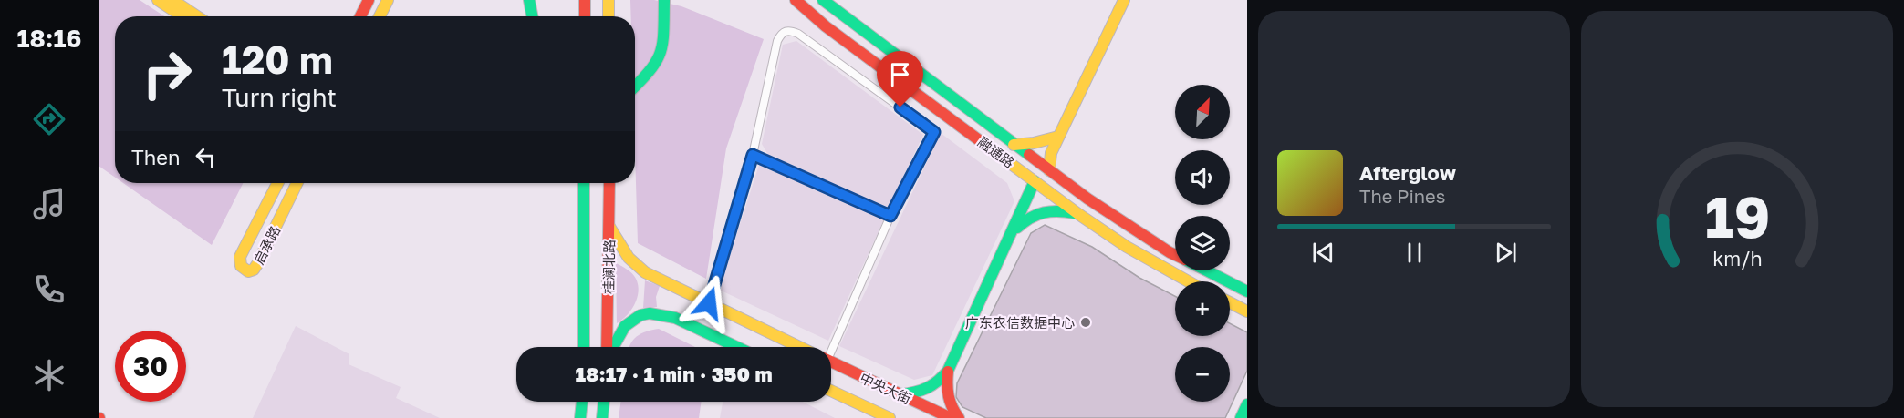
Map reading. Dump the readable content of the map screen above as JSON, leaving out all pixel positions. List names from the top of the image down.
{
  "streets": {
    "main road": [
      "融通路",
      "启承路",
      "桂澜北路",
      "中央大街"
    ]
  },
  "crossings": [
    ["桂澜北路", "中央大街"]
  ],
  "places": ["广东农信数据中心"],
  "north": "top right",
  "page": {
    "tabs": "18:16",
    "turn": ["120 m", "Turn right"],
    "map_buttons": ["+", "−"],
    "then": "Then",
    "song": ["Afterglow", "The Pines"],
    "limit": "30",
    "trip": "18:17 · 1 min · 350 m",
    "gauge": ["19", "km/h"]
  }
}
